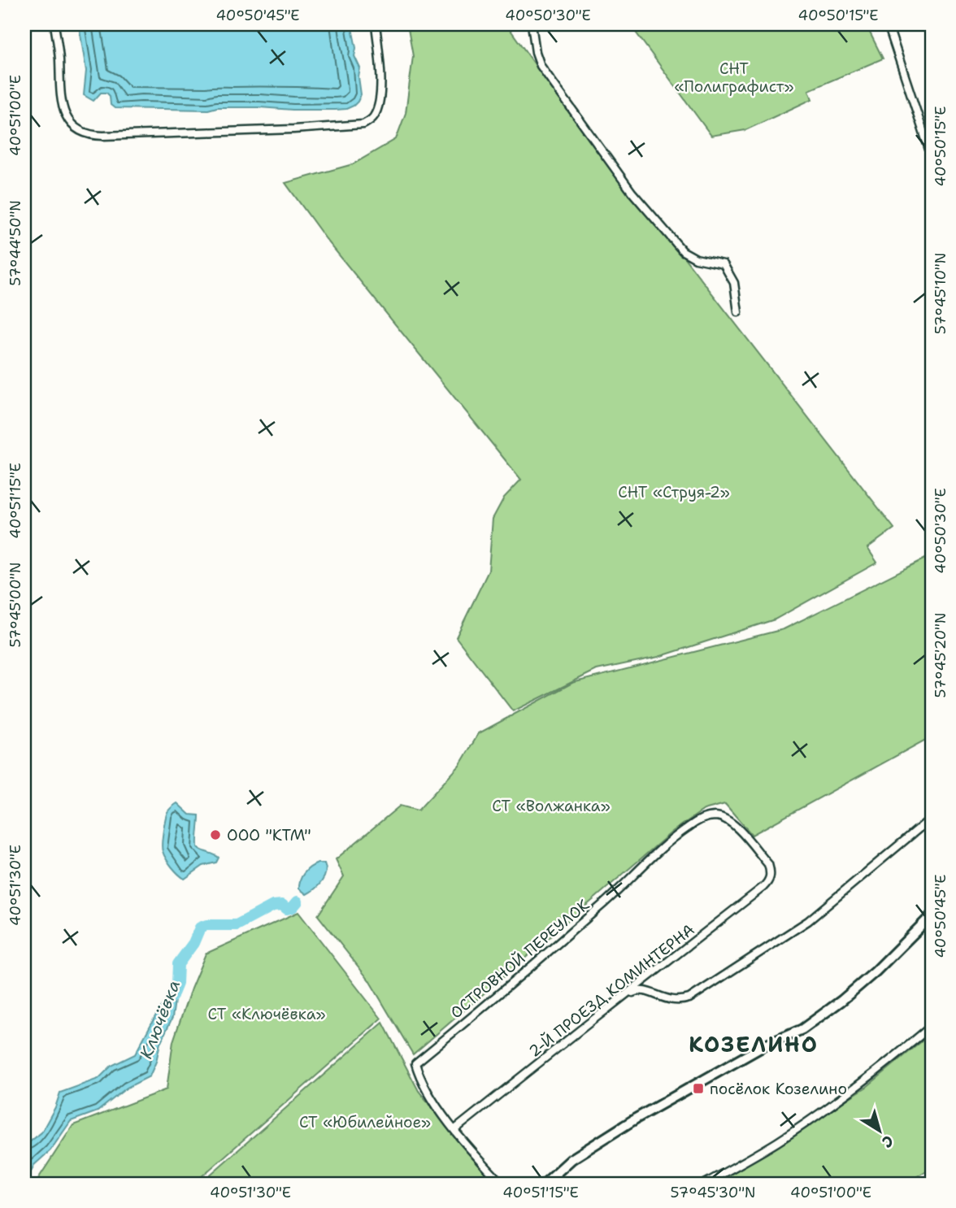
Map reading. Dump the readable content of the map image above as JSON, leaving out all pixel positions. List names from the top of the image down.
{
  "streets": {
    "street": ["ОСТРОВНОЙ ПЕРЕУЛОК", "2-Й ПРОЕЗД КОМИНТЕРНА"]
  },
  "crossings": [
    ["ОСТРОВНОЙ ПЕРЕУЛОК", "2-Й ПРОЕЗД КОМИНТЕРНА"]
  ],
  "districts": ["КОЗЕЛИНО"],
  "water": ["Ключёвка"],
  "parks": [
    "СНТ «Полиграфист»",
    "СНТ «Струя-2»",
    "СТ «Волжанка»",
    "СТ «Ключёвка»",
    "СТ «Юбилейное»"
  ],
  "places": {
    "other": ["ООО \"КТМ\""],
    "transit": ["посёлок Козелино"]
  },
  "north": "bottom right",
  "coordinates": [
    "40°50'45\"E",
    "40°50'30\"E",
    "40°50'15\"E",
    "40°51'00\"E",
    "57°44'50\"N",
    "57°45'10\"N",
    "40°51'15\"E",
    "57°45'00\"N",
    "57°45'20\"N",
    "40°51'30\"E",
    "57°45'30\"N"
  ]
}
